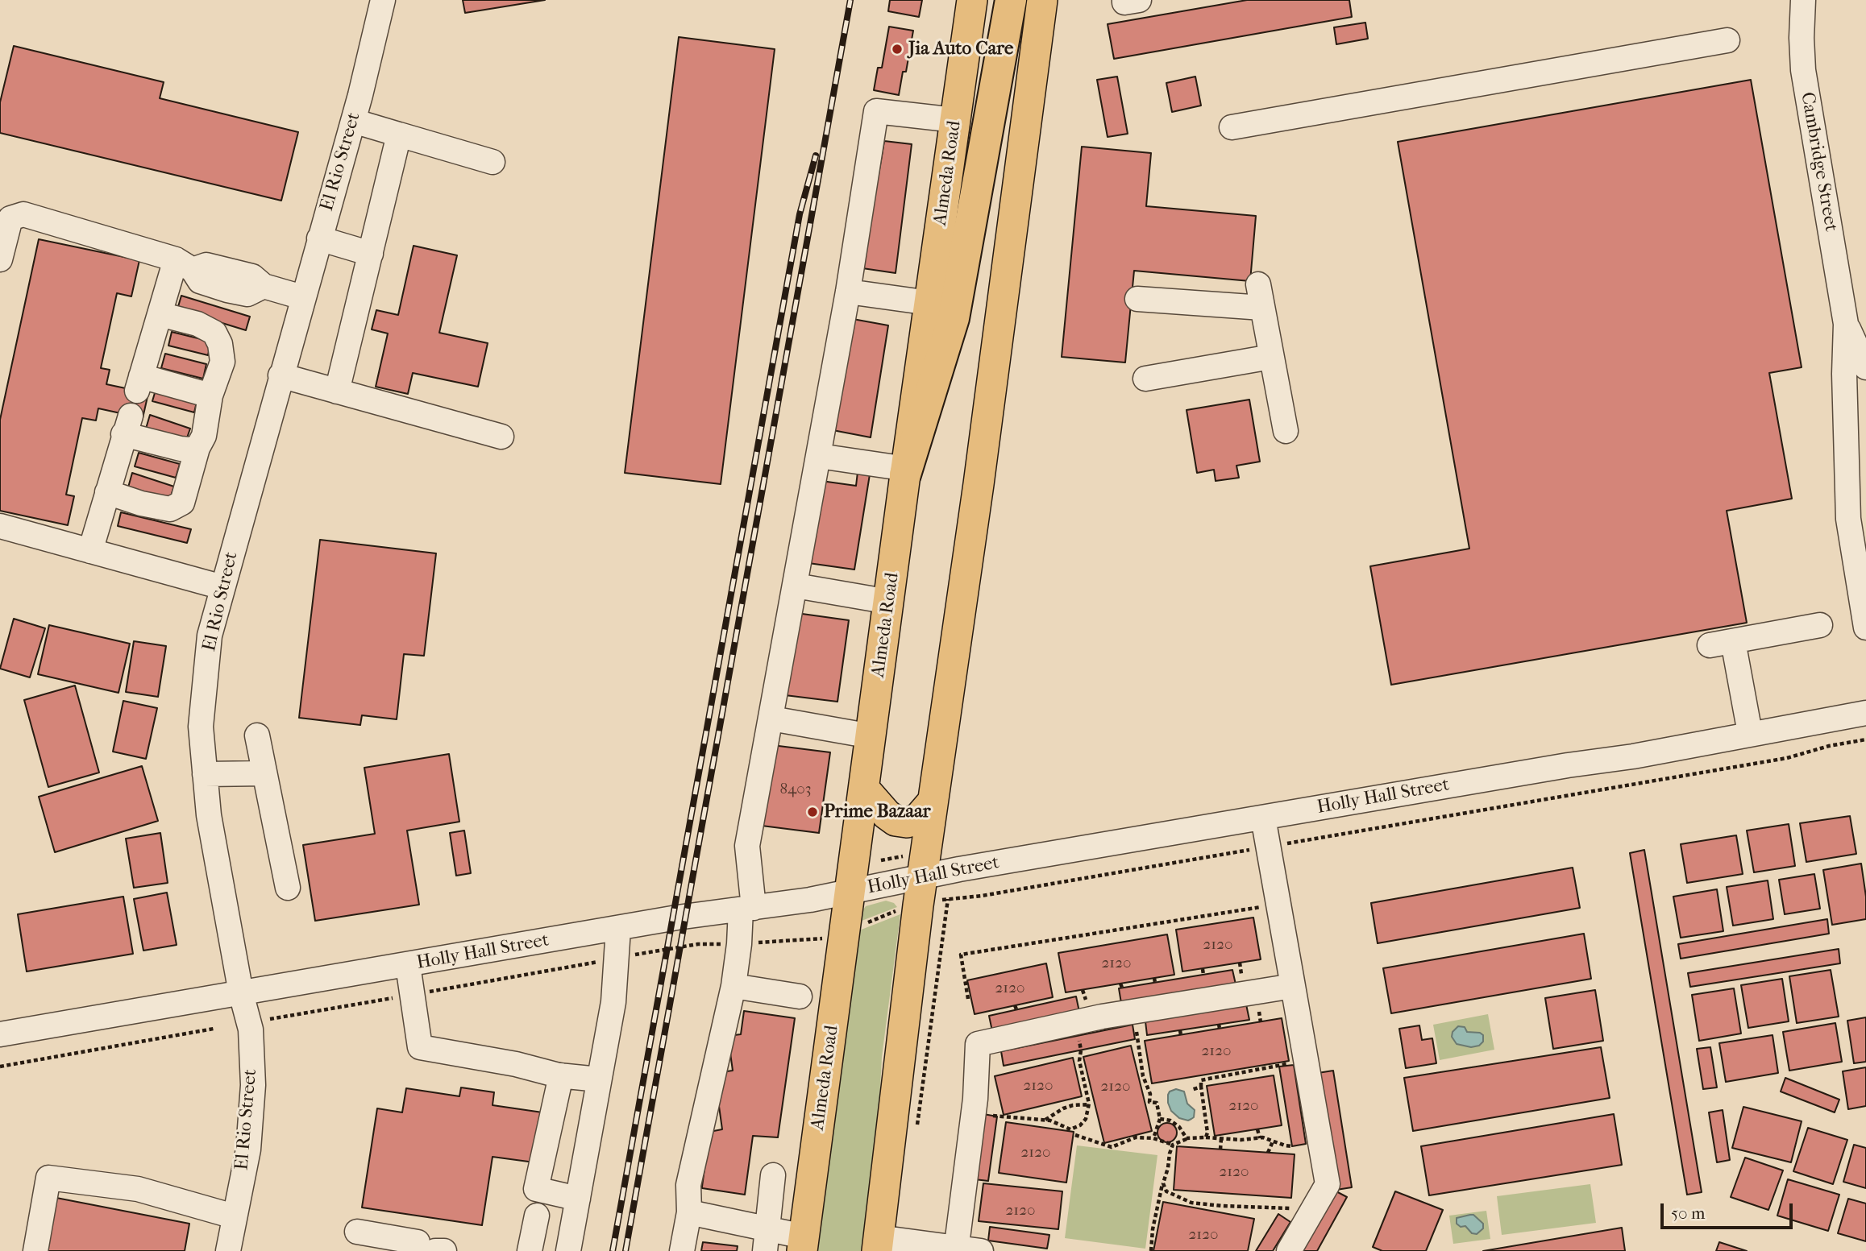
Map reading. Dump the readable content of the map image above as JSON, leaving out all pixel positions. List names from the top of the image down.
{
  "streets": {
    "main road": ["Almeda Road"],
    "street": ["El Rio Street", "Cambridge Street", "Holly Hall Street"]
  },
  "crossings": [
    ["El Rio Street", "Holly Hall Street"],
    ["Almeda Road", "Holly Hall Street"]
  ],
  "places": ["Jia Auto Care", "Prime Bazaar"],
  "house_numbers": [
    "8403",
    "2120",
    "2120",
    "2120",
    "2120",
    "2120",
    "2120",
    "2120",
    "2120",
    "2120",
    "2120",
    "2120"
  ],
  "scale_bar": "50 m"
}
